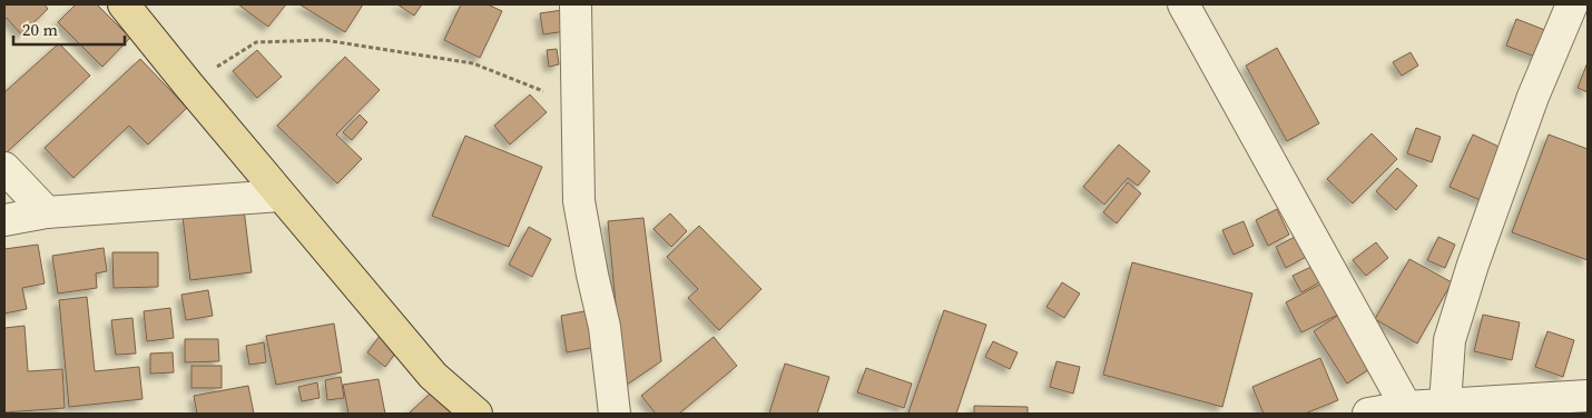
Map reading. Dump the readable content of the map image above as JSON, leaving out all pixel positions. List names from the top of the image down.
{
  "scale_bar": "20 m"
}
